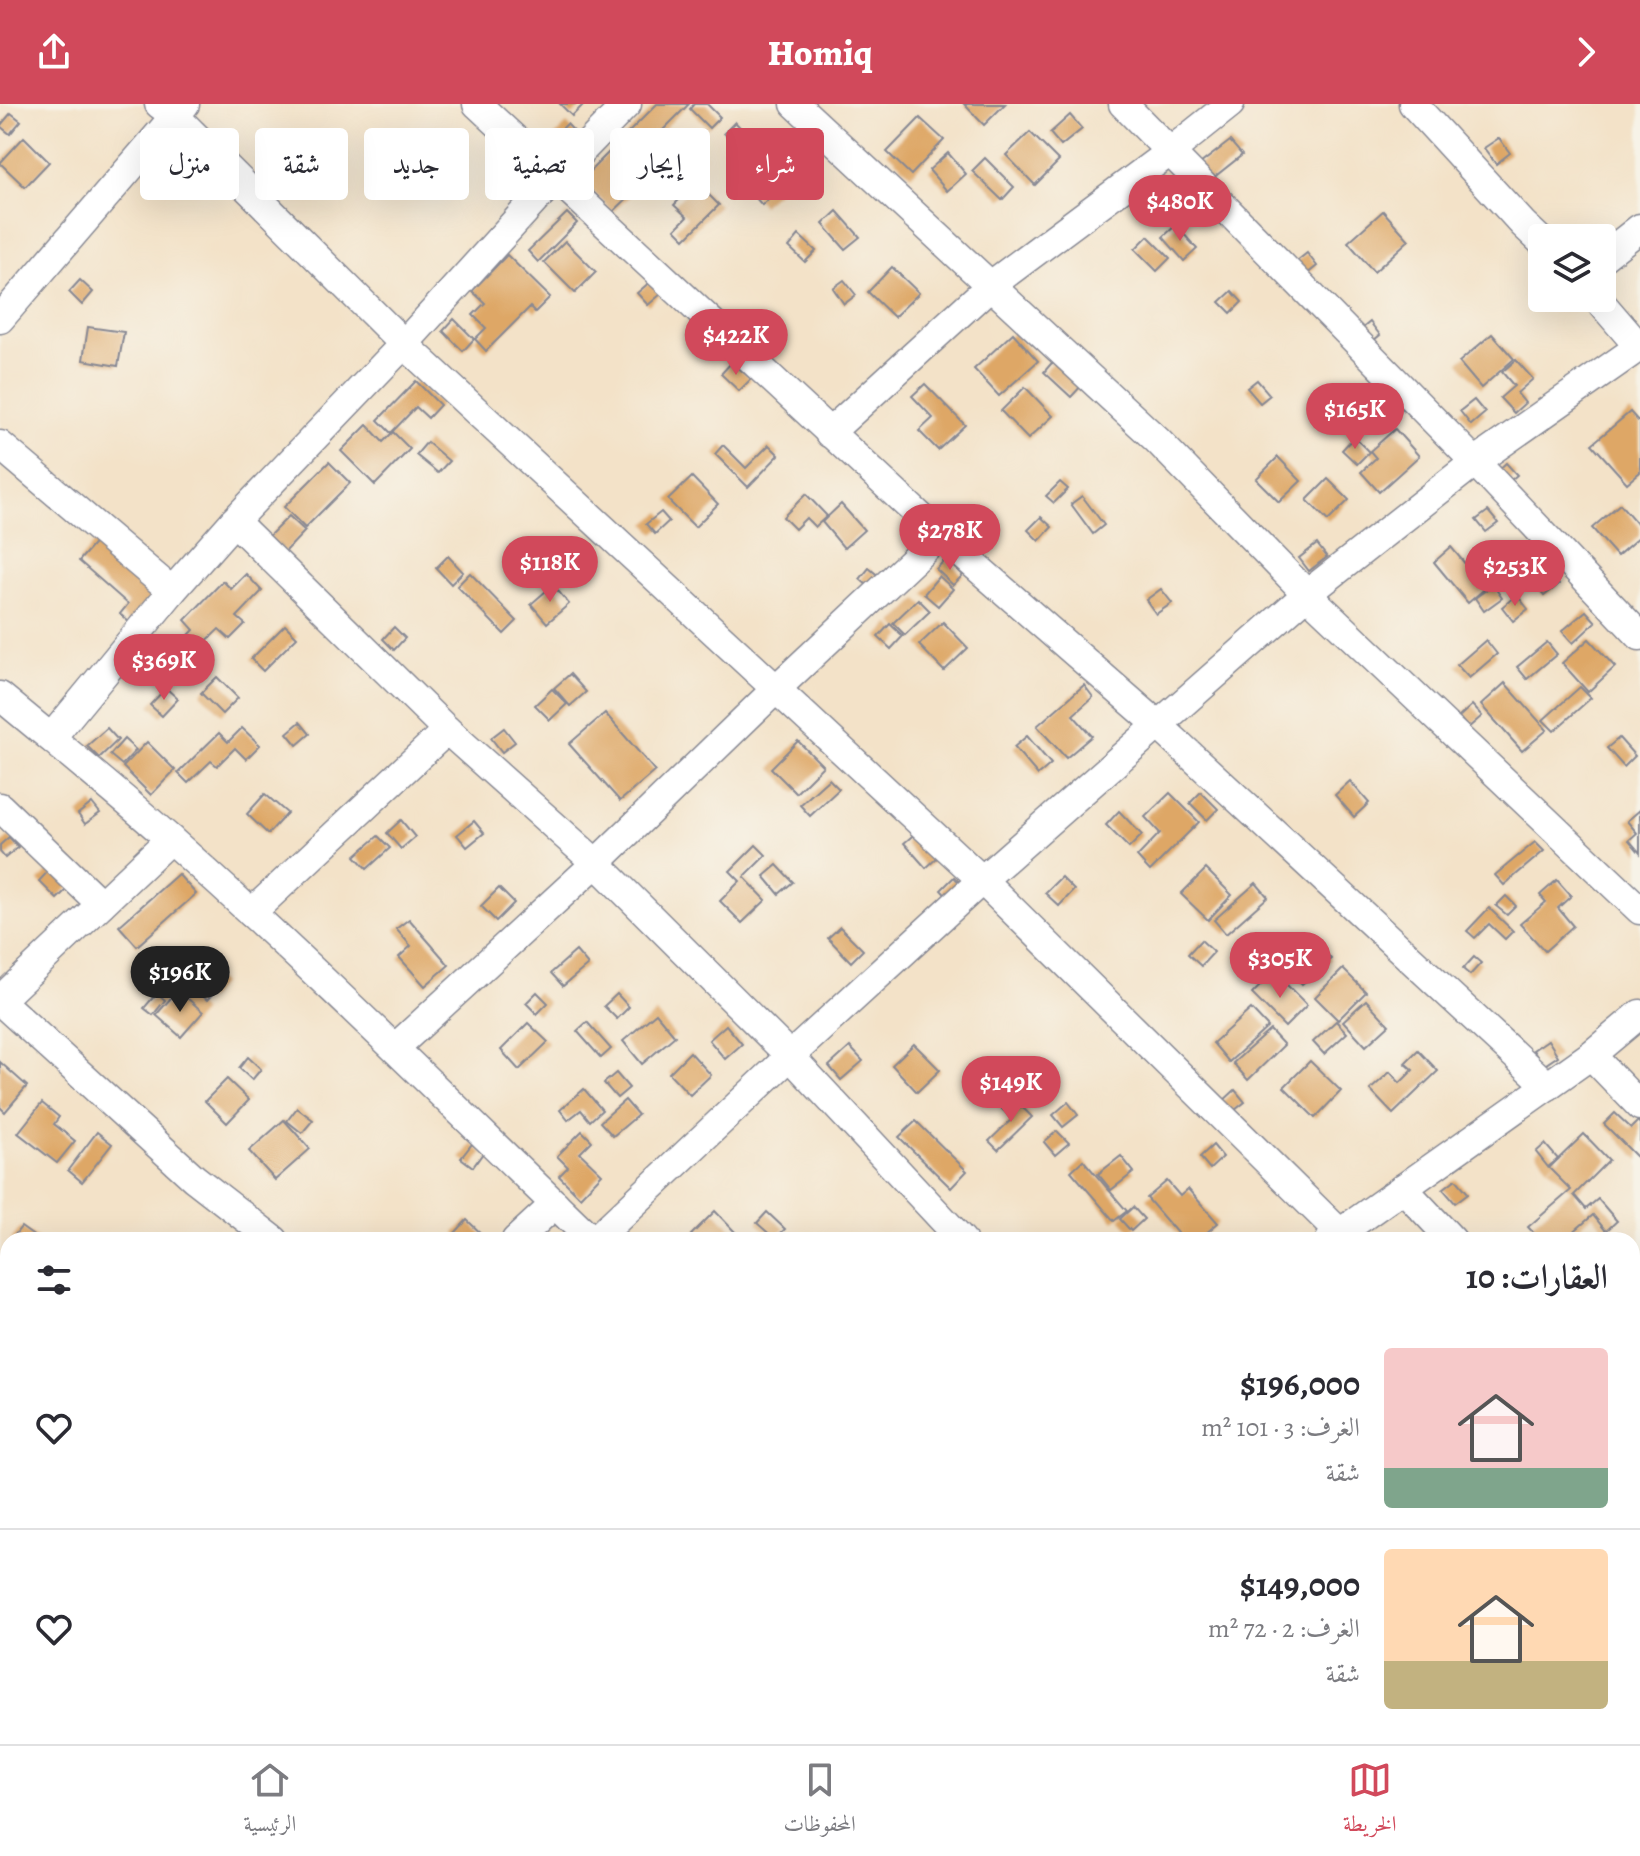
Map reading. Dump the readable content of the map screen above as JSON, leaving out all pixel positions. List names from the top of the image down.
{
  "page": {
    "header": "Homiq",
    "chip": [
      "شراء",
      "إيجار",
      "تصفية",
      "جديد",
      "شقة",
      "منزل"
    ],
    "price": [
      "$480K",
      "$422K",
      "$165K",
      "$278K",
      "$118K",
      "$253K",
      "$369K",
      "$305K",
      "$196K",
      "$149K"
    ],
    "heading": "العقارات: 10",
    "list": [
      {
        "name": "$196,000",
        "note": "الغرف: 3 · 101 m² · شقة"
      },
      {
        "name": "$149,000",
        "note": "الغرف: 2 · 72 m² · شقة"
      }
    ],
    "tabs": ["الخريطة", "المحفوظات", "الرئيسية"]
  }
}
